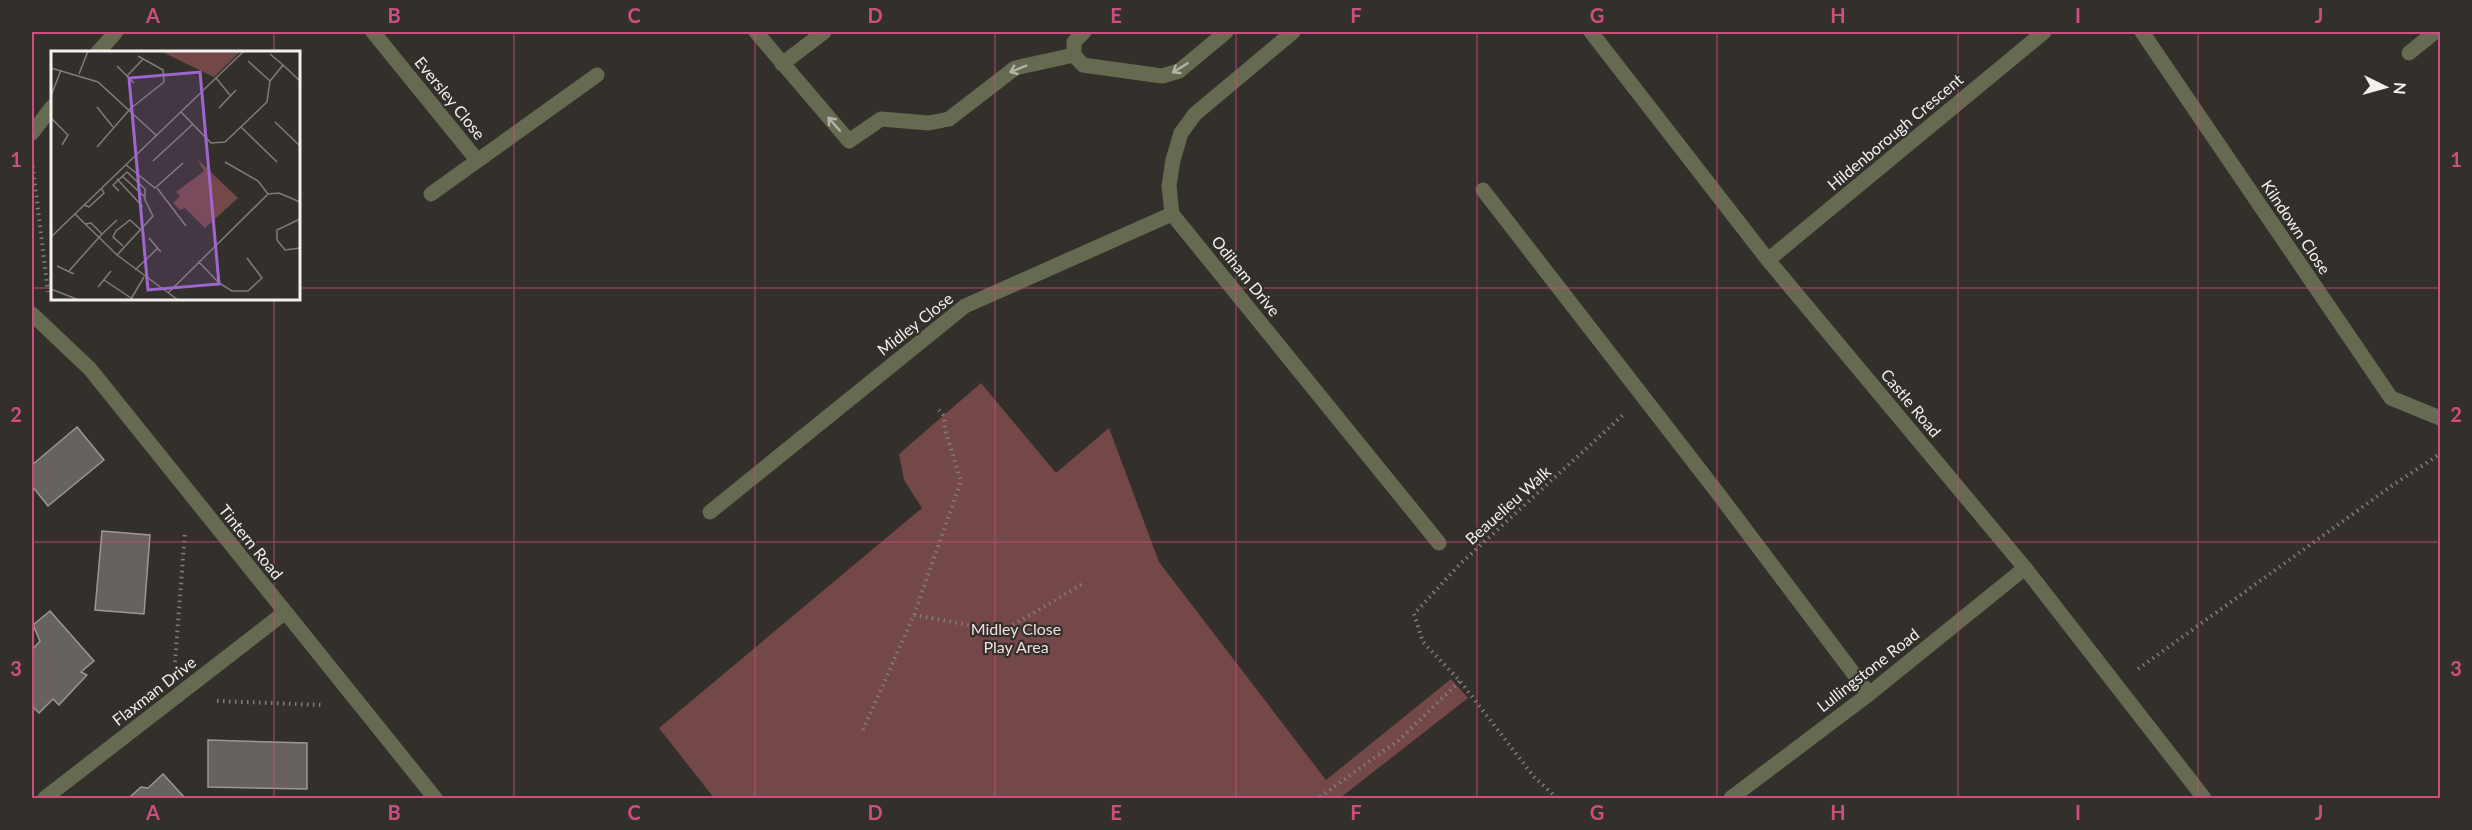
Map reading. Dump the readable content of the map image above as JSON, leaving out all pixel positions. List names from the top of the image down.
{
  "streets": {
    "street": [
      "Eversley Close",
      "Hildenborough Crescent",
      "Kilndown Close",
      "Odiham Drive",
      "Midley Close",
      "Castle Road",
      "Tintern Road",
      "Lullingstone Road",
      "Flaxman Drive"
    ],
    "path": ["Beauelieu Walk"]
  },
  "crossings": [
    ["Hildenborough Crescent", "Castle Road"],
    ["Odiham Drive", "Midley Close"],
    ["Castle Road", "Lullingstone Road"],
    ["Tintern Road", "Flaxman Drive"]
  ],
  "parks": ["Midley Close Play Area"],
  "north": "right",
  "grid": {
    "columns": [
      "A",
      "B",
      "C",
      "D",
      "E",
      "F",
      "G",
      "H",
      "I",
      "J"
    ],
    "rows": ["1", "2", "3"]
  }
}
